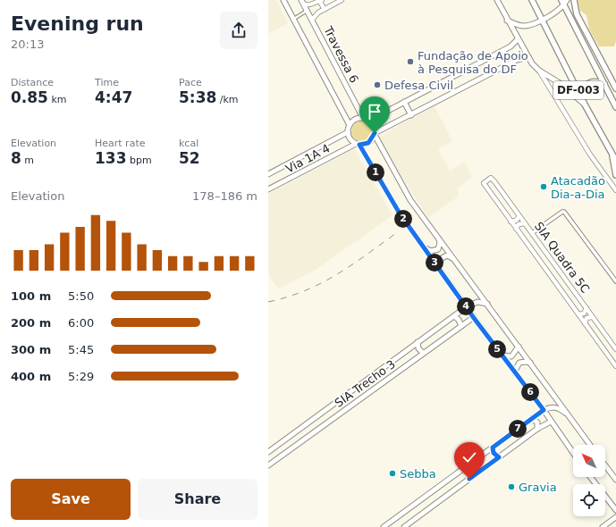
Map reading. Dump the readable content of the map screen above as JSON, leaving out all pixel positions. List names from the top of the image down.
{
  "streets": {
    "highway": ["DF-003"],
    "main road": ["Travessa 6", "Via 1A 4", "SIA Trecho 3"],
    "street": ["SIA Quadra 5C"]
  },
  "crossings": [
    ["Travessa 6", "Via 1A 4"]
  ],
  "places": [
    "Fundação de Apoio à Pesquisa do DF",
    "Defesa Civil",
    "Atacadão Dia-a-Dia",
    "Sebba",
    "Gravia"
  ],
  "north": "top left",
  "page": {
    "heading": ["Evening run", "20:13"],
    "stats": [
      ["Distance", "0.85 km"],
      ["Time", "4:47"],
      ["Pace", "5:38 /km"],
      ["Elevation", "8 m"],
      ["Heart rate", "133 bpm"],
      ["kcal", "52"]
    ],
    "pins": [
      "1",
      "2",
      "3",
      "4",
      "5",
      "6",
      "7"
    ],
    "chart": ["Elevation", "178–186 m"],
    "list": [
      {
        "name": "100 m",
        "note": "5:50"
      },
      {
        "name": "200 m",
        "note": "6:00"
      },
      {
        "name": "300 m",
        "note": "5:45"
      },
      {
        "name": "400 m",
        "note": "5:29"
      }
    ],
    "buttons": ["Save", "Share"]
  }
}
